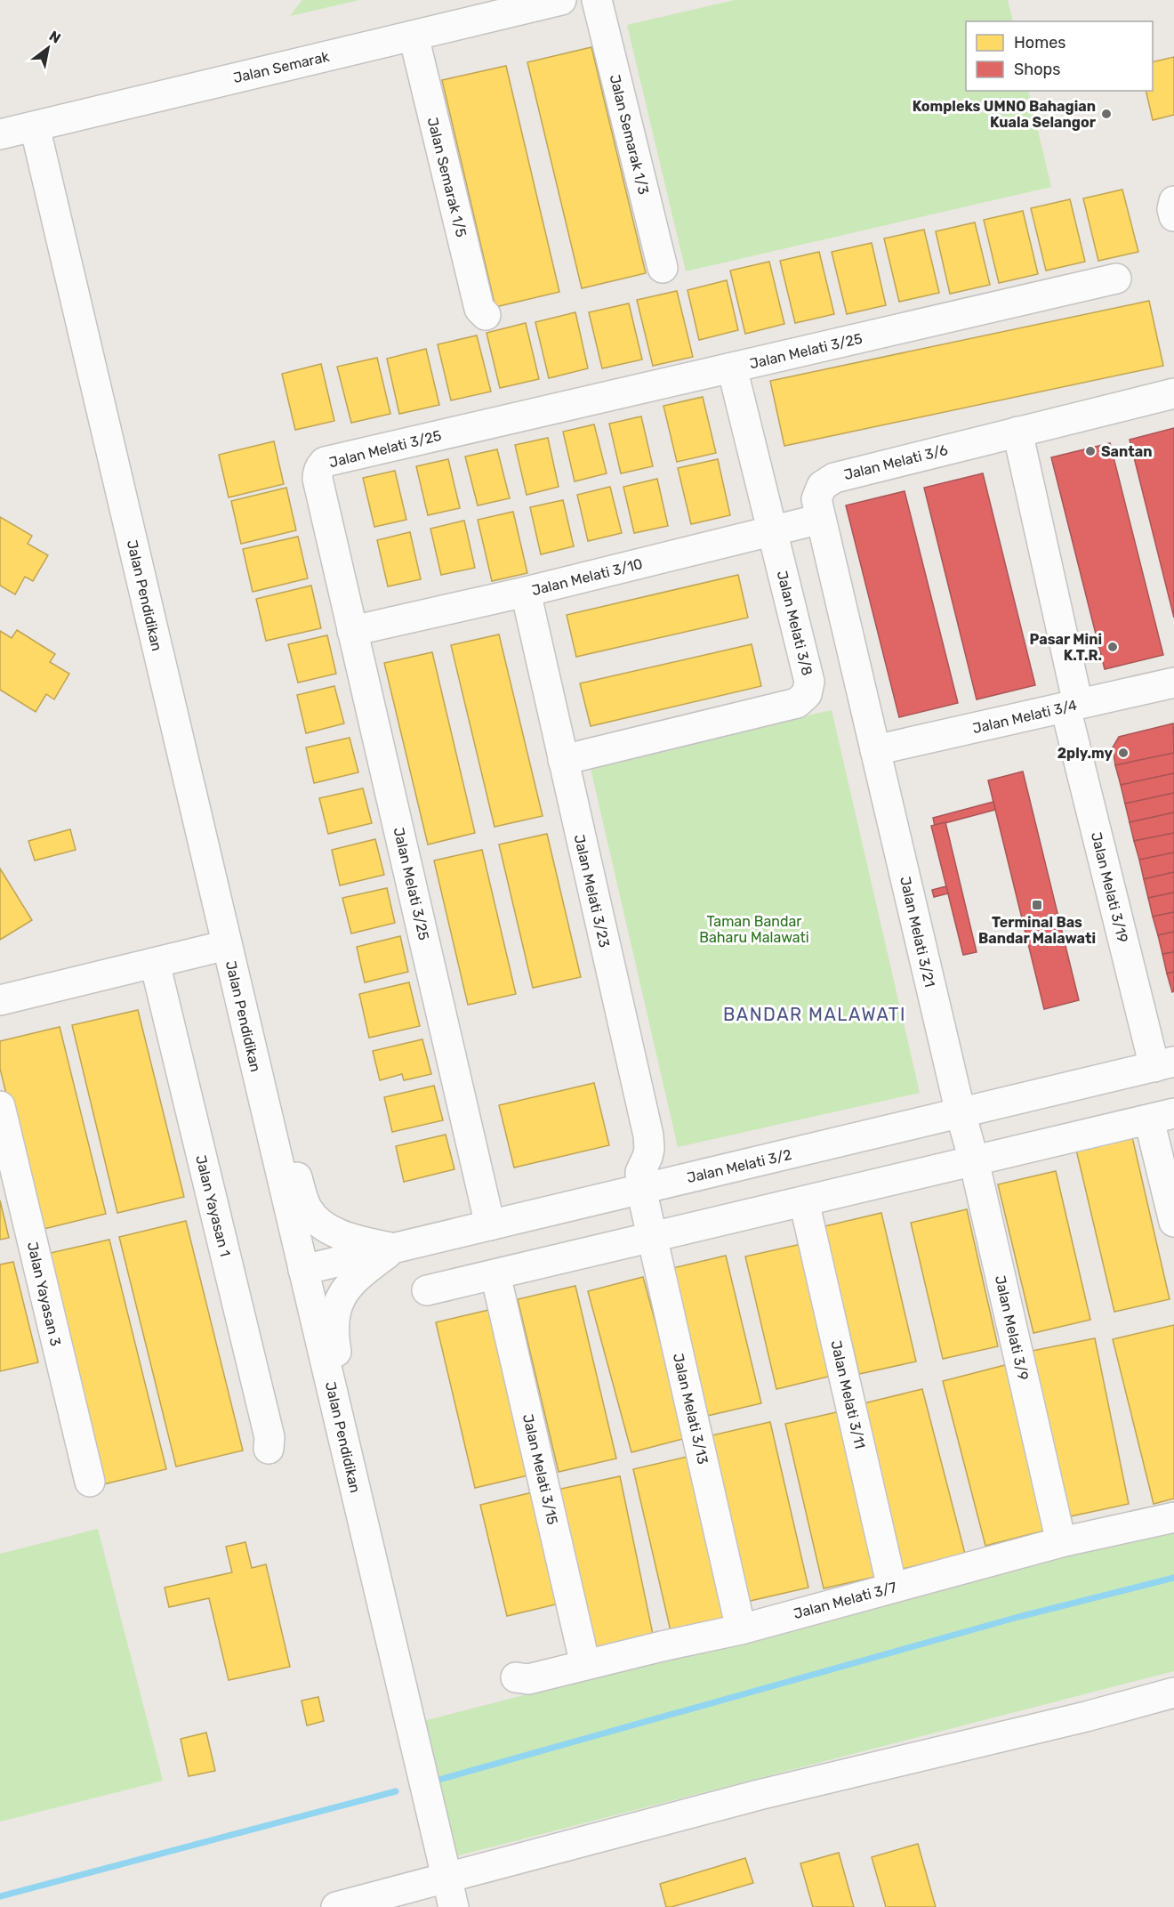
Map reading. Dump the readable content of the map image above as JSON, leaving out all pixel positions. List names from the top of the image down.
{
  "streets": {
    "street": [
      "Jalan Semarak",
      "Jalan Semarak 1/3",
      "Jalan Semarak 1/5",
      "Jalan Melati 3/25",
      "Jalan Melati 3/6",
      "Jalan Melati 3/10",
      "Jalan Pendidikan",
      "Jalan Melati 3/8",
      "Jalan Melati 3/4",
      "Jalan Melati 3/19",
      "Jalan Melati 3/23",
      "Jalan Melati 3/21",
      "Jalan Melati 3/2",
      "Jalan Yayasan 1",
      "Jalan Yayasan 3",
      "Jalan Melati 3/9",
      "Jalan Melati 3/11",
      "Jalan Melati 3/13",
      "Jalan Melati 3/15",
      "Jalan Melati 3/7"
    ]
  },
  "crossings": [
    ["Jalan Semarak", "Jalan Semarak 1/5"],
    ["Jalan Semarak", "Jalan Pendidikan"],
    ["Jalan Melati 3/25", "Jalan Melati 3/10"],
    ["Jalan Melati 3/25", "Jalan Melati 3/8"],
    ["Jalan Melati 3/25", "Jalan Melati 3/2"],
    ["Jalan Melati 3/6", "Jalan Melati 3/10"],
    ["Jalan Melati 3/6", "Jalan Melati 3/4"],
    ["Jalan Melati 3/6", "Jalan Melati 3/19"],
    ["Jalan Melati 3/6", "Jalan Melati 3/21"],
    ["Jalan Melati 3/10", "Jalan Melati 3/8"],
    ["Jalan Melati 3/10", "Jalan Melati 3/23"],
    ["Jalan Pendidikan", "Jalan Melati 3/2"],
    ["Jalan Melati 3/8", "Jalan Melati 3/23"],
    ["Jalan Melati 3/4", "Jalan Melati 3/19"],
    ["Jalan Melati 3/4", "Jalan Melati 3/21"],
    ["Jalan Melati 3/19", "Jalan Melati 3/2"],
    ["Jalan Melati 3/23", "Jalan Melati 3/2"],
    ["Jalan Melati 3/23", "Jalan Melati 3/13"],
    ["Jalan Melati 3/21", "Jalan Melati 3/2"],
    ["Jalan Melati 3/21", "Jalan Melati 3/9"],
    ["Jalan Melati 3/2", "Jalan Melati 3/9"],
    ["Jalan Melati 3/2", "Jalan Melati 3/13"],
    ["Jalan Melati 3/9", "Jalan Melati 3/7"],
    ["Jalan Melati 3/11", "Jalan Melati 3/7"],
    ["Jalan Melati 3/13", "Jalan Melati 3/7"],
    ["Jalan Melati 3/15", "Jalan Melati 3/7"]
  ],
  "districts": ["BANDAR MALAWATI"],
  "parks": ["Taman Bandar Baharu Malawati"],
  "places": {
    "other": [
      "Kompleks UMNO Bahagian Kuala Selangor",
      "Santan",
      "Pasar Mini K.T.R.",
      "2ply.my"
    ],
    "transit": ["Terminal Bas Bandar Malawati"]
  },
  "legend": ["Homes", "Shops"],
  "north": "top right"
}
